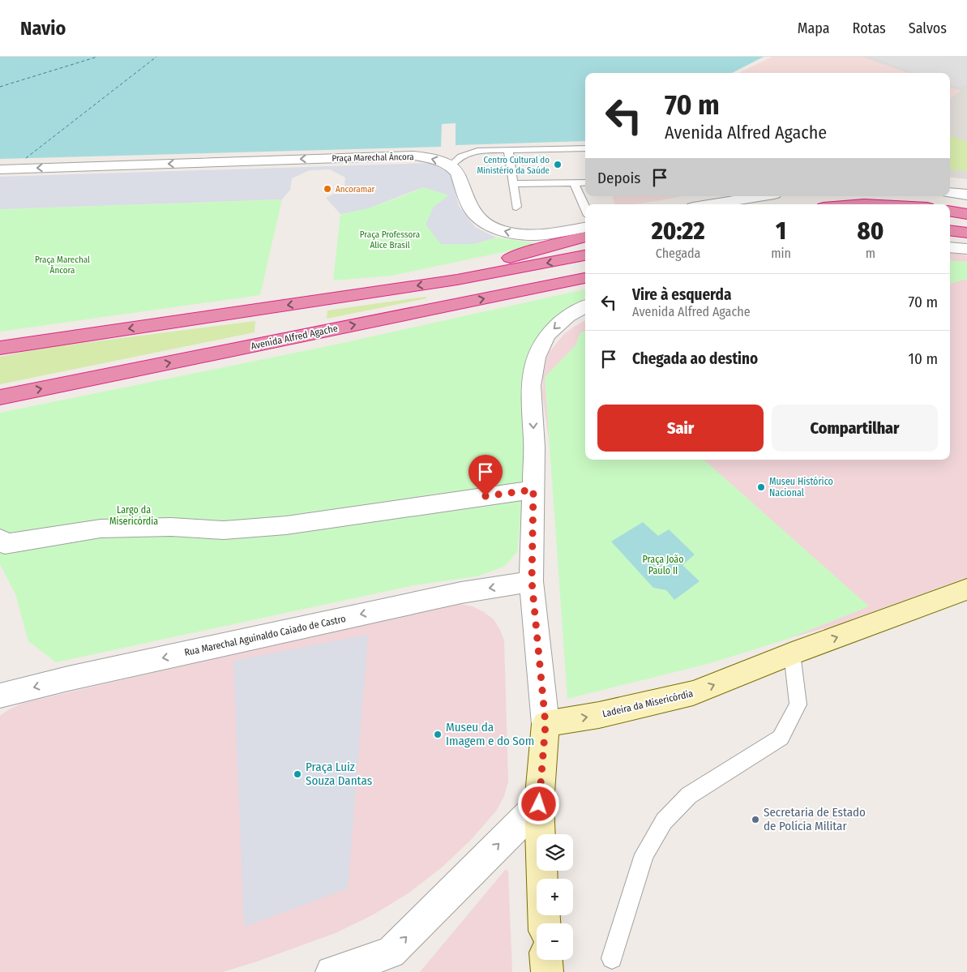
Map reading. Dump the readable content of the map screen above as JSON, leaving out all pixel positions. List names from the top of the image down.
{
  "streets": {
    "highway": ["Avenida Alfred Agache"],
    "street": ["Praça Marechal Âncora", "Rua Marechal Aguinaldo Caiado de Castro", "Ladeira da Misericórdia"]
  },
  "one_way": ["Praça Marechal Âncora", "Ladeira da Misericórdia"],
  "parks": [
    "Praça Professora Alice Brasil",
    "Praça Marechal Âncora",
    "Largo da Misericórdia",
    "Praça João Paulo II"
  ],
  "places": [
    "Centro Cultural do Ministério da Saúde",
    "Ancoramar",
    "Museu Histórico Nacional",
    "Museu da Imagem e do Som",
    "Praça Luiz Souza Dantas",
    "Secretaria de Estado de Polícia Militar"
  ],
  "page": {
    "header": "Navio",
    "nav": ["Mapa", "Rotas", "Salvos"],
    "turn": ["70 m", "Avenida Alfred Agache"],
    "then": "Depois",
    "eta": [
      "20:22",
      "Chegada",
      "1",
      "min",
      "80",
      "m"
    ],
    "list": [
      {
        "name": "Vire à esquerda",
        "note": "Avenida Alfred Agache",
        "value": "70 m"
      },
      {
        "name": "Chegada ao destino",
        "value": "10 m"
      }
    ],
    "buttons": ["Sair", "Compartilhar"],
    "map_buttons": ["+", "−"]
  }
}
